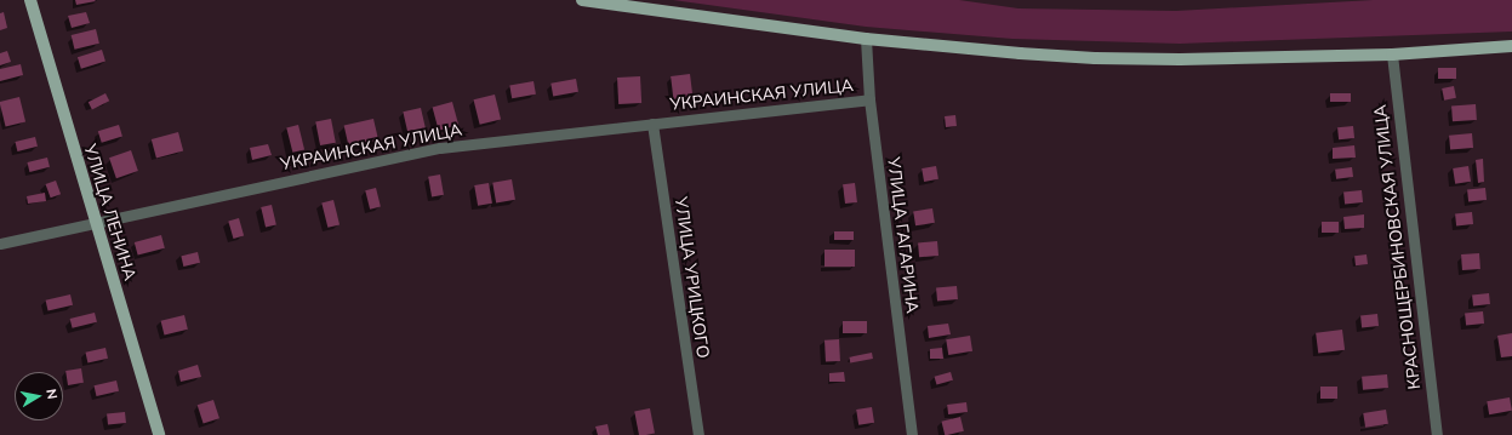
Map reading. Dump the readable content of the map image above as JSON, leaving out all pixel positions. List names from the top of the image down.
{
  "streets": {
    "main road": ["УЛИЦА ЛЕНИНА"],
    "street": [
      "УКРАИНСКАЯ УЛИЦА",
      "УЛИЦА ГАГАРИНА",
      "КРАСНОЩЕРБИНОВСКАЯ УЛИЦА",
      "УЛИЦА УРИЦКОГО"
    ]
  },
  "crossings": [
    ["УКРАИНСКАЯ УЛИЦА", "УЛИЦА ЛЕНИНА"],
    ["УКРАИНСКАЯ УЛИЦА", "УЛИЦА ГАГАРИНА"],
    ["УКРАИНСКАЯ УЛИЦА", "УЛИЦА УРИЦКОГО"]
  ],
  "north": "right"
}
